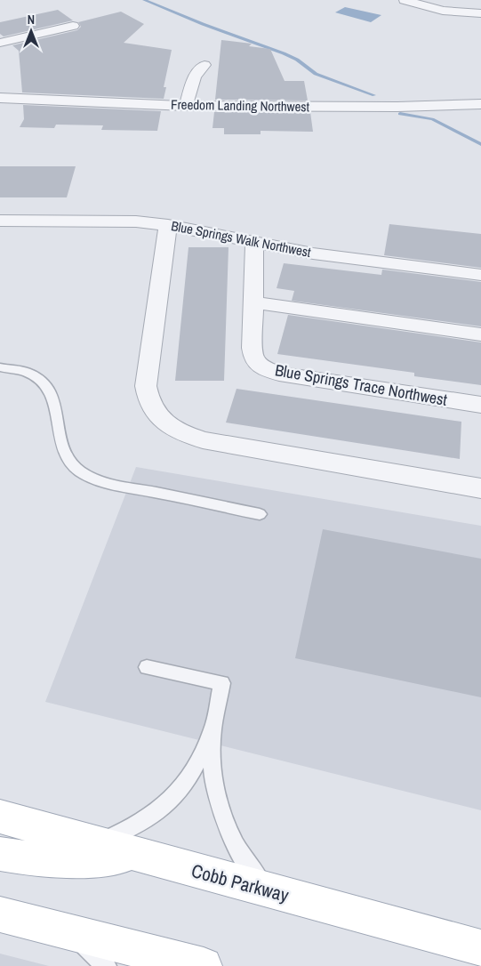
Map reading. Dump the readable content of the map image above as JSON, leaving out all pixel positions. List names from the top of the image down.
{
  "streets": {
    "main road": ["Cobb Parkway"],
    "street": ["Freedom Landing Northwest", "Blue Springs Walk Northwest", "Blue Springs Trace Northwest"]
  },
  "crossings": [
    ["Blue Springs Walk Northwest", "Blue Springs Trace Northwest"]
  ],
  "north": "top"
}
